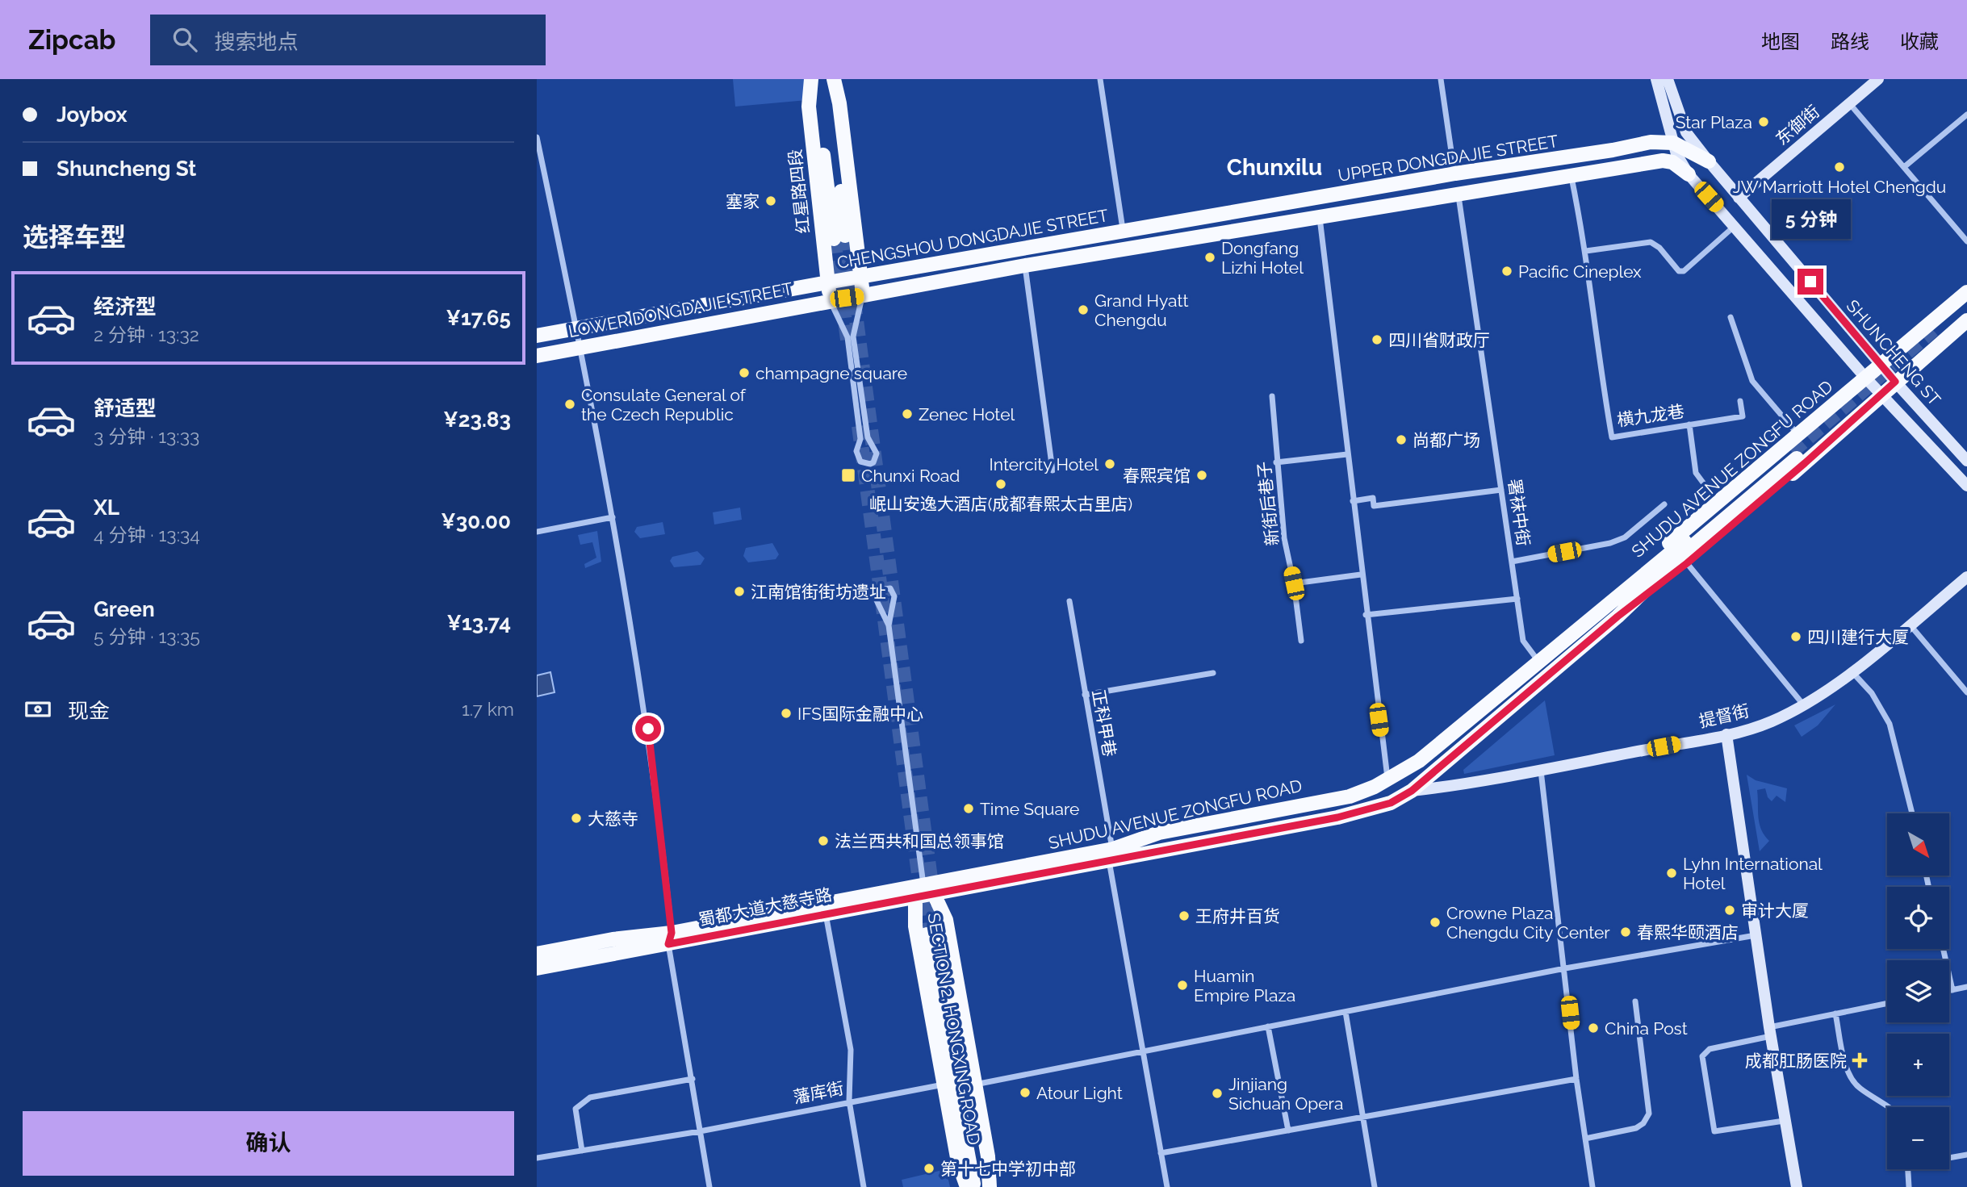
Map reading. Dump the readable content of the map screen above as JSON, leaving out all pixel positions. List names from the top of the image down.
{
  "streets": {
    "main road": [
      "东御街",
      "UPPER DONGDAJIE STREET",
      "红星路四段",
      "CHENGSHOU DONGDAJIE STREET",
      "LOWER DONGDAJIE STREET",
      "SHUNCHENG ST",
      "SHUDU AVENUE ZONGFU ROAD",
      "提督街",
      "蜀都大道大慈寺路",
      "SECTION 2, HONGXING ROAD"
    ],
    "street": [
      "横九龙巷",
      "新街后巷子",
      "署袜中街",
      "正科甲巷",
      "藩库街"
    ]
  },
  "crossings": [
    ["东御街", "SHUNCHENG ST"],
    ["UPPER DONGDAJIE STREET", "CHENGSHOU DONGDAJIE STREET"],
    ["UPPER DONGDAJIE STREET", "SHUNCHENG ST"],
    ["红星路四段", "CHENGSHOU DONGDAJIE STREET"],
    ["红星路四段", "LOWER DONGDAJIE STREET"],
    ["CHENGSHOU DONGDAJIE STREET", "LOWER DONGDAJIE STREET"],
    ["SHUNCHENG ST", "SHUDU AVENUE ZONGFU ROAD"],
    ["SHUDU AVENUE ZONGFU ROAD", "署袜中街"],
    ["SHUDU AVENUE ZONGFU ROAD", "提督街"],
    ["SHUDU AVENUE ZONGFU ROAD", "正科甲巷"],
    ["SHUDU AVENUE ZONGFU ROAD", "蜀都大道大慈寺路"],
    ["SHUDU AVENUE ZONGFU ROAD", "SECTION 2, HONGXING ROAD"],
    ["蜀都大道大慈寺路", "SECTION 2, HONGXING ROAD"],
    ["SECTION 2, HONGXING ROAD", "藩库街"]
  ],
  "districts": ["Chunxilu"],
  "places": {
    "other": [
      "Star Plaza",
      "JW Marriott Hotel Chengdu",
      "塞家",
      "Dongfang Lizhi Hotel",
      "Pacific Cineplex",
      "Grand Hyatt Chengdu",
      "四川省财政厅",
      "champagne square",
      "Consulate General of the Czech Republic",
      "Zenec Hotel",
      "尚都广场",
      "Intercity Hotel",
      "春熙宾馆",
      "岷山安逸大酒店(成都春熙太古里店)",
      "江南馆街街坊遗址",
      "四川建行大厦",
      "IFS国际金融中心",
      "Time Square",
      "大慈寺",
      "法兰西共和国总领事馆",
      "Lyhn International Hotel",
      "审计大厦",
      "王府井百货",
      "Crowne Plaza Chengdu City Center",
      "春熙华颐酒店",
      "Huamin Empire Plaza",
      "China Post",
      "Atour Light",
      "Jinjiang Sichuan Opera",
      "第十七中学初中部"
    ],
    "transit": ["Chunxi Road"],
    "health": ["成都肛肠医院"]
  },
  "north": "bottom right",
  "page": {
    "header": "Zipcab",
    "search": "搜索地点",
    "nav": ["地图", "路线", "收藏"],
    "banner": ["Joybox", "Shuncheng St"],
    "bubble": "5 分钟",
    "heading": "选择车型",
    "list": [
      {
        "name": "经济型",
        "note": "2 分钟 · 13:32",
        "value": "¥17.65"
      },
      {
        "name": "舒适型",
        "note": "3 分钟 · 13:33",
        "value": "¥23.83"
      },
      {
        "name": "XL",
        "note": "4 分钟 · 13:34",
        "value": "¥30.00"
      },
      {
        "name": "Green",
        "note": "5 分钟 · 13:35",
        "value": "¥13.74"
      }
    ],
    "pay": ["现金", "1.7 km"],
    "map_buttons": ["+", "−"],
    "buttons": "确认"
  }
}
